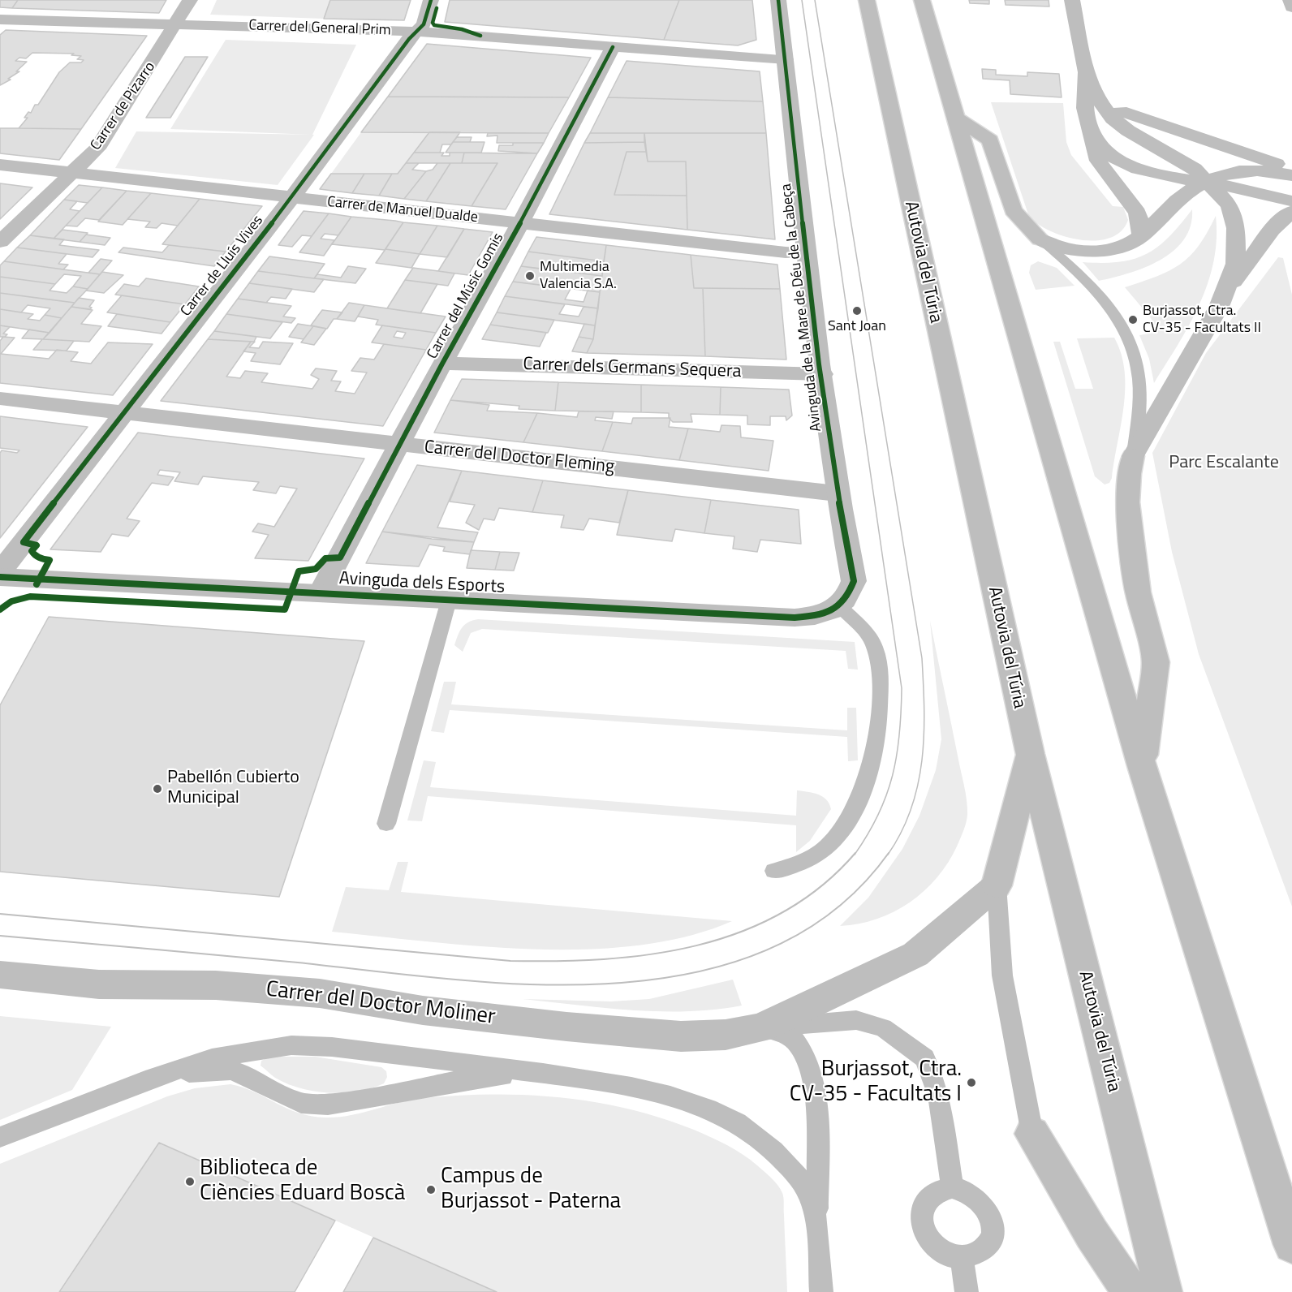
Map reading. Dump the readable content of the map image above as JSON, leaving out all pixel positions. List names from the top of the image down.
{
  "streets": {
    "main road": [
      "Carrer del General Prim",
      "Carrer de Pizarro",
      "Carrer de Manuel Dualde",
      "Autovia del Túria",
      "Carrer de Lluís Vives",
      "Carrer del Músic Gomis",
      "Avinguda de la Mare de Déu de la Cabeça",
      "Carrer dels Germans Sequera",
      "Carrer del Doctor Fleming",
      "Avinguda dels Esports",
      "Carrer del Doctor Moliner"
    ]
  },
  "crossings": [
    ["Carrer del General Prim", "Carrer de Pizarro"],
    ["Carrer del General Prim", "Carrer de Lluís Vives"],
    ["Carrer del General Prim", "Carrer del Músic Gomis"],
    ["Carrer del General Prim", "Avinguda de la Mare de Déu de la Cabeça"],
    ["Carrer de Pizarro", "Carrer de Manuel Dualde"],
    ["Carrer de Manuel Dualde", "Carrer de Lluís Vives"],
    ["Carrer de Manuel Dualde", "Carrer del Músic Gomis"],
    ["Carrer de Manuel Dualde", "Avinguda de la Mare de Déu de la Cabeça"],
    ["Carrer de Lluís Vives", "Carrer del Doctor Fleming"],
    ["Carrer del Músic Gomis", "Carrer dels Germans Sequera"],
    ["Carrer del Músic Gomis", "Carrer del Doctor Fleming"],
    ["Carrer del Músic Gomis", "Avinguda dels Esports"],
    ["Avinguda de la Mare de Déu de la Cabeça", "Carrer dels Germans Sequera"],
    ["Avinguda de la Mare de Déu de la Cabeça", "Carrer del Doctor Fleming"],
    ["Avinguda de la Mare de Déu de la Cabeça", "Avinguda dels Esports"]
  ],
  "parks": ["Parc Escalante"],
  "places": [
    "Multimedia Valencia S.A.",
    "Sant Joan",
    "Burjassot, Ctra. CV-35 - Facultats II",
    "Pabellón Cubierto Municipal",
    "Burjassot, Ctra. CV-35 - Facultats I",
    "Biblioteca de Ciències Eduard Boscà",
    "Campus de Burjassot - Paterna"
  ]
}
